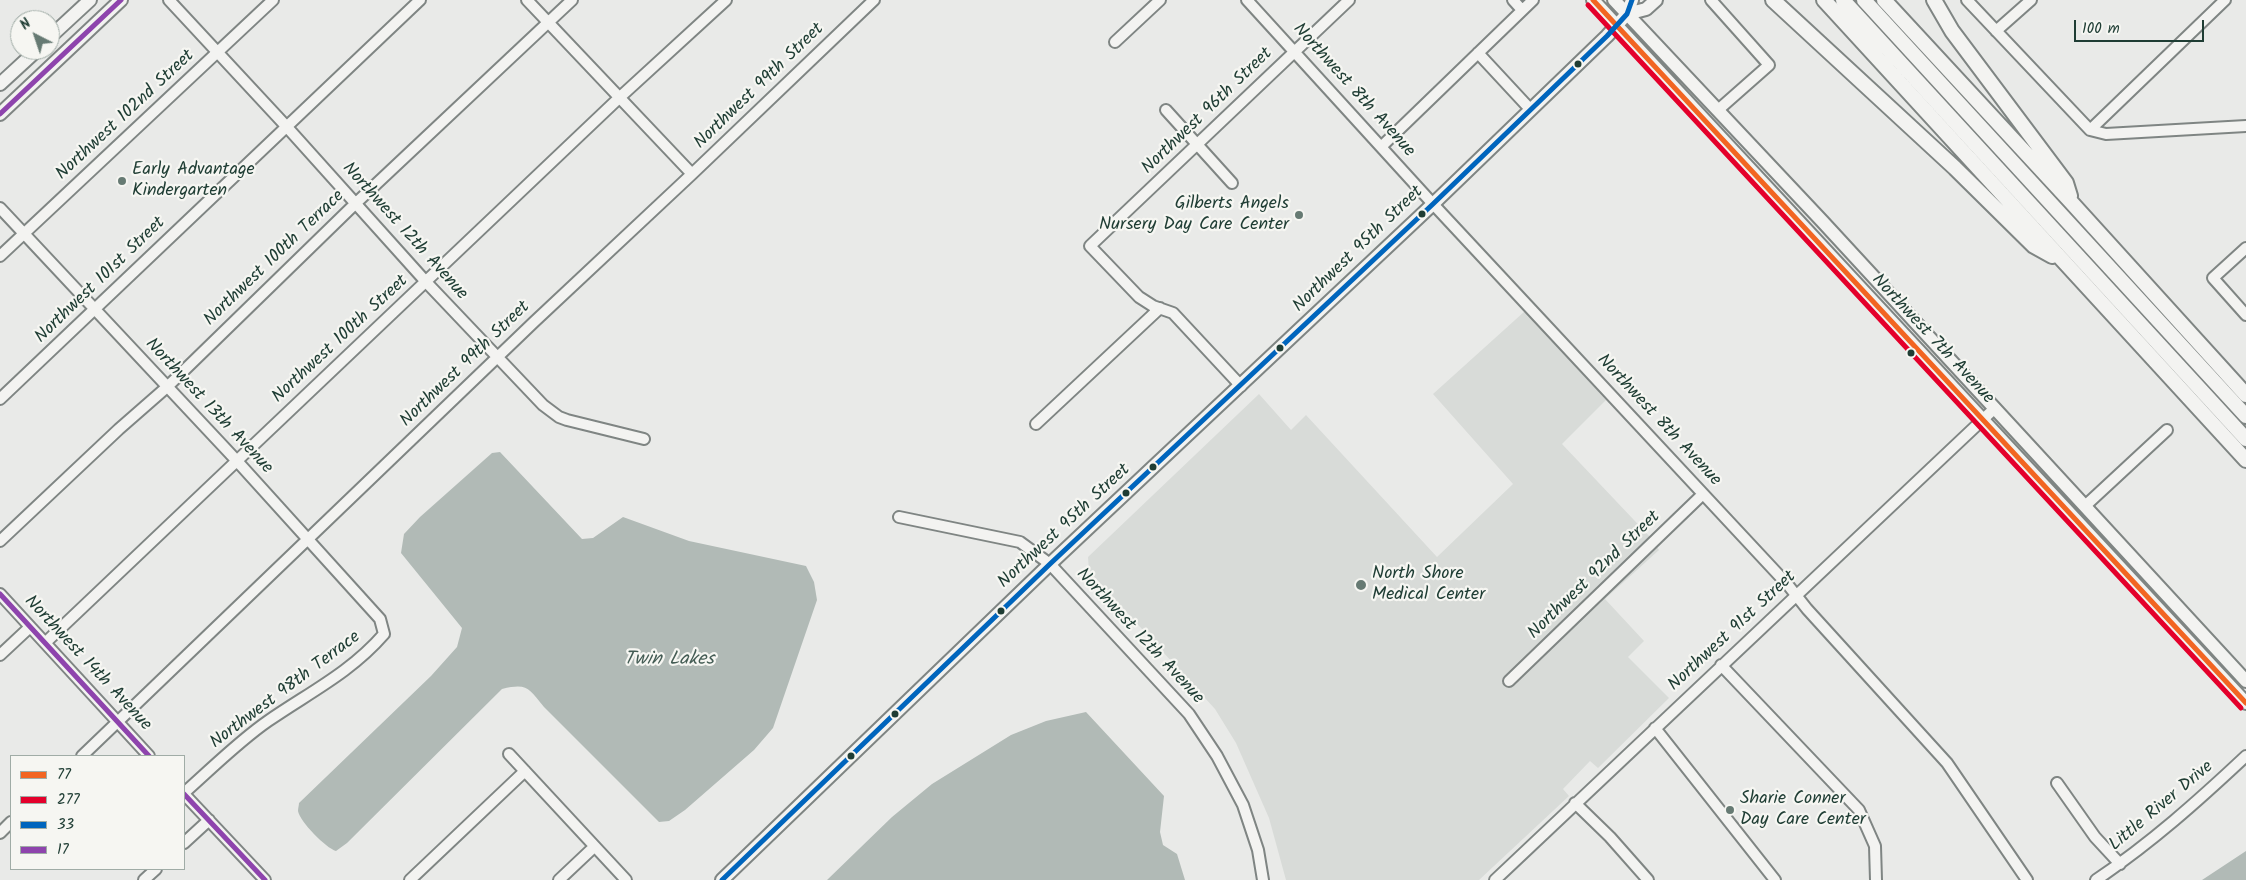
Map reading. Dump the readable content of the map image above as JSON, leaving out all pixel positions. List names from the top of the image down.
{
  "streets": {
    "main road": ["Northwest 95th Street", "Northwest 7th Avenue"],
    "street": [
      "Northwest 99th Street",
      "Northwest 8th Avenue",
      "Northwest 96th Street",
      "Northwest 102nd Street",
      "Northwest 12th Avenue",
      "Northwest 100th Terrace",
      "Northwest 101st Street",
      "Northwest 100th Street",
      "Northwest 13th Avenue",
      "Northwest 92nd Street",
      "Northwest 91st Street",
      "Northwest 14th Avenue",
      "Northwest 98th Terrace",
      "Little River Drive"
    ]
  },
  "crossings": [
    ["Northwest 99th Street", "Northwest 12th Avenue"],
    ["Northwest 99th Street", "Northwest 13th Avenue"],
    ["Northwest 99th Street", "Northwest 14th Avenue"],
    ["Northwest 8th Avenue", "Northwest 96th Street"],
    ["Northwest 8th Avenue", "Northwest 95th Street"],
    ["Northwest 8th Avenue", "Northwest 92nd Street"],
    ["Northwest 8th Avenue", "Northwest 91st Street"],
    ["Northwest 102nd Street", "Northwest 12th Avenue"],
    ["Northwest 102nd Street", "Northwest 13th Avenue"],
    ["Northwest 12th Avenue", "Northwest 95th Street"],
    ["Northwest 12th Avenue", "Northwest 100th Terrace"],
    ["Northwest 12th Avenue", "Northwest 101st Street"],
    ["Northwest 12th Avenue", "Northwest 100th Street"],
    ["Northwest 95th Street", "Northwest 7th Avenue"],
    ["Northwest 100th Terrace", "Northwest 13th Avenue"],
    ["Northwest 101st Street", "Northwest 13th Avenue"],
    ["Northwest 100th Street", "Northwest 13th Avenue"],
    ["Northwest 100th Street", "Northwest 14th Avenue"],
    ["Northwest 7th Avenue", "Northwest 91st Street"],
    ["Northwest 13th Avenue", "Northwest 98th Terrace"]
  ],
  "water": ["Twin Lakes"],
  "places": [
    "Early Advantage Kindergarten",
    "Gilberts Angels Nursery Day Care Center",
    "North Shore Medical Center",
    "Sharie Conner Day Care Center"
  ],
  "lines": [
    "transit line 77",
    "transit line 33",
    "transit line 17",
    "transit line 277"
  ],
  "legend": [
    "77",
    "277",
    "33",
    "17"
  ],
  "scale_bar": "100 m",
  "north": "top left"
}
